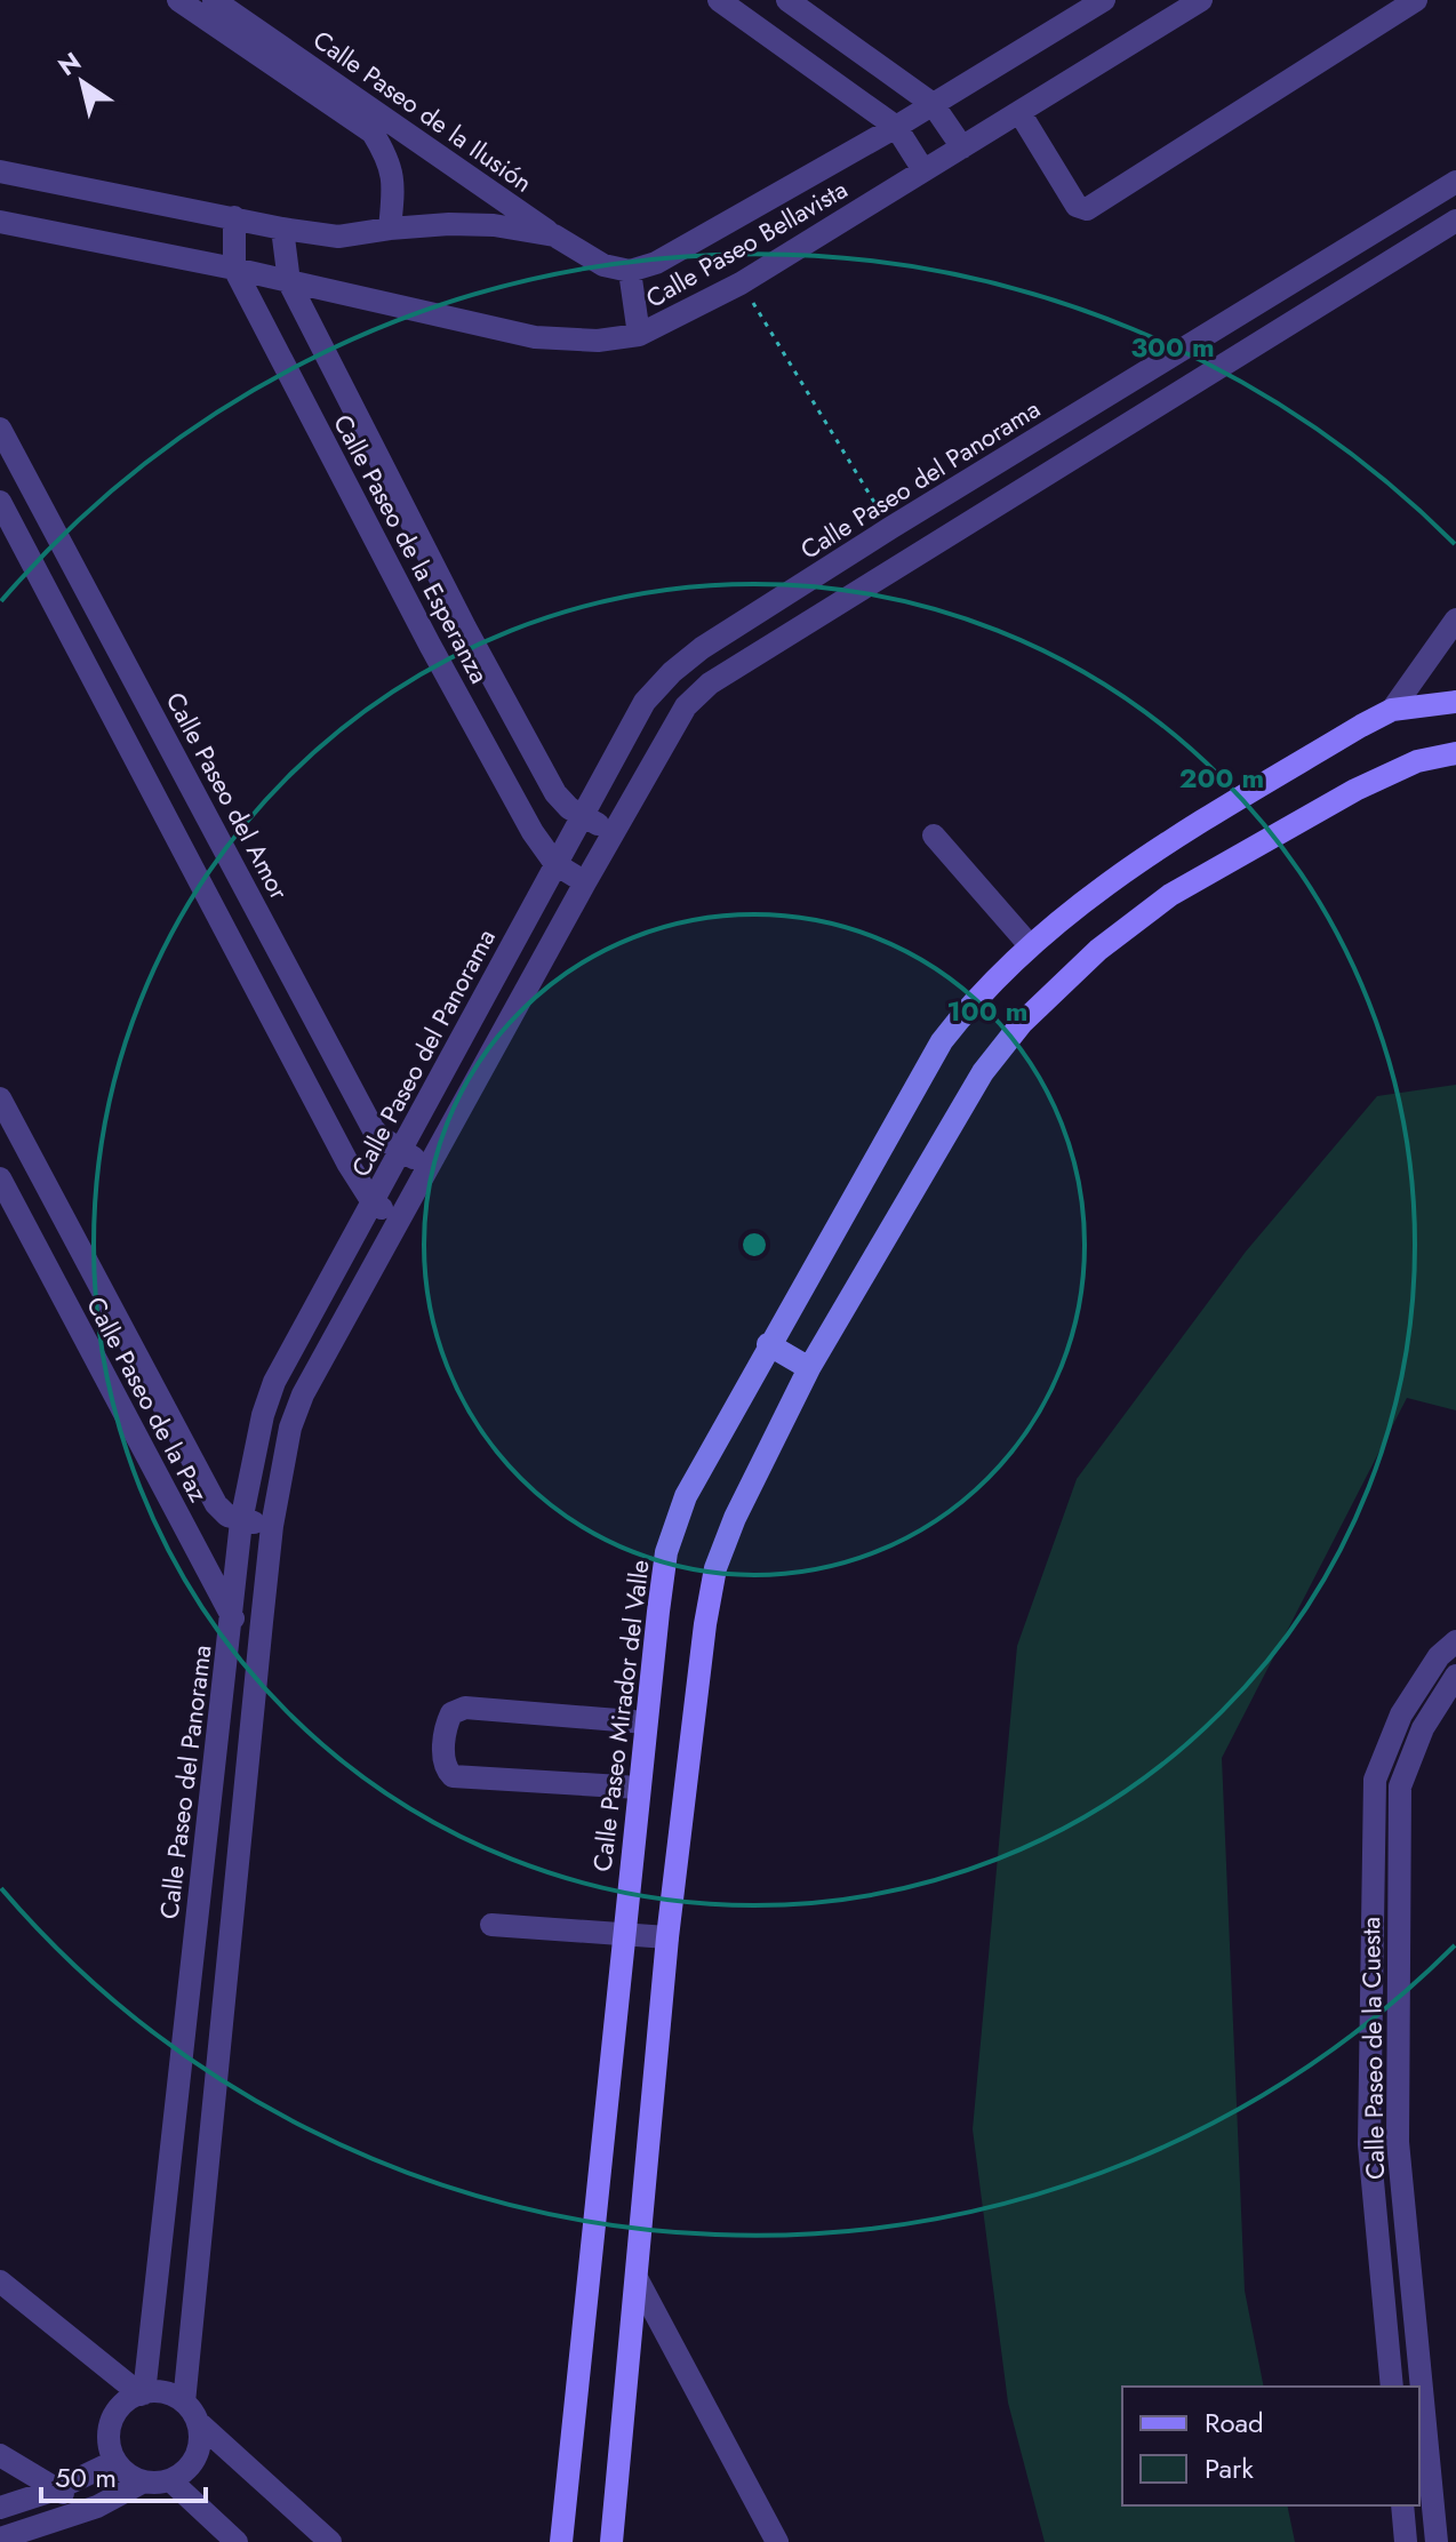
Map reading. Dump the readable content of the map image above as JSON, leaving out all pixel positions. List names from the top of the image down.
{
  "streets": {
    "street": [
      "Calle Paseo de la Ilusión",
      "Calle Paseo Bellavista",
      "Calle Paseo del Panorama",
      "Calle Paseo de la Esperanza",
      "Calle Paseo del Amor",
      "Calle Paseo de la Paz",
      "Calle Paseo Mirador del Valle",
      "Calle Paseo de la Cuesta"
    ]
  },
  "crossings": [
    ["Calle Paseo de la Ilusión", "Calle Paseo Bellavista"],
    ["Calle Paseo Bellavista", "Calle Paseo de la Esperanza"],
    ["Calle Paseo del Panorama", "Calle Paseo de la Esperanza"],
    ["Calle Paseo del Panorama", "Calle Paseo del Amor"],
    ["Calle Paseo del Panorama", "Calle Paseo de la Paz"]
  ],
  "legend": ["Road", "Park"],
  "scale_bar": "50 m",
  "north": "top left",
  "rings": ["300 m", "200 m", "100 m"]
}
